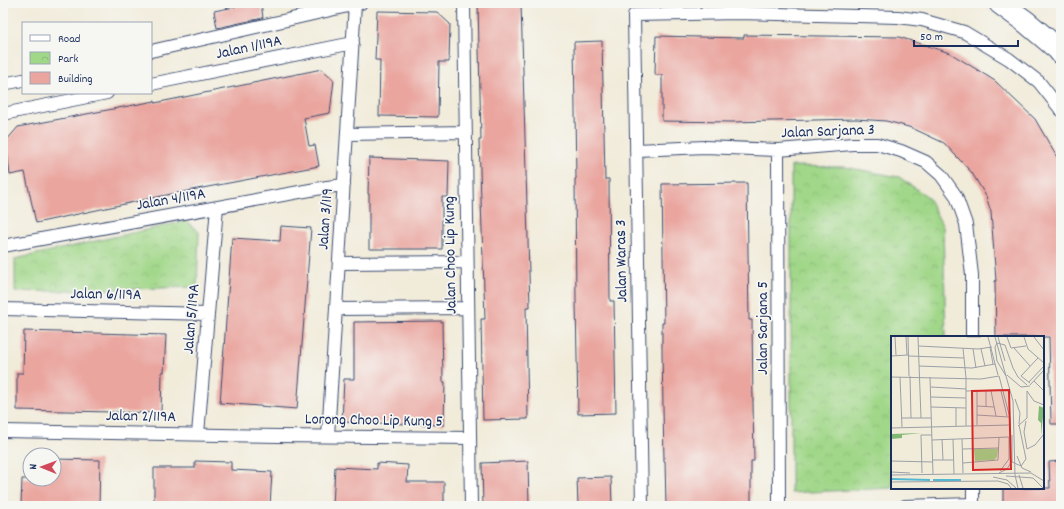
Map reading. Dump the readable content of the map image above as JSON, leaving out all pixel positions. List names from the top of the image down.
{
  "streets": {
    "street": [
      "Jalan 1/119A",
      "Jalan Sarjana 3",
      "Jalan 4/119A",
      "Jalan 3/119",
      "Jalan Choo Lip Kung",
      "Jalan Waras 3",
      "Jalan 6/119A",
      "Jalan 5/119A",
      "Jalan Sarjana 5",
      "Jalan 2/119A",
      "Lorong Choo Lip Kung 5"
    ]
  },
  "crossings": [
    ["Jalan 1/119A", "Jalan 3/119"],
    ["Jalan Sarjana 3", "Jalan Waras 3"],
    ["Jalan Sarjana 3", "Jalan Sarjana 5"],
    ["Jalan 4/119A", "Jalan 3/119"],
    ["Jalan 4/119A", "Jalan 5/119A"],
    ["Jalan 3/119", "Lorong Choo Lip Kung 5"],
    ["Jalan Choo Lip Kung", "Lorong Choo Lip Kung 5"],
    ["Jalan 6/119A", "Jalan 5/119A"],
    ["Jalan 5/119A", "Jalan 2/119A"],
    ["Jalan 2/119A", "Lorong Choo Lip Kung 5"]
  ],
  "legend": ["Road", "Park", "Building"],
  "scale_bar": "50 m",
  "north": "left"
}
